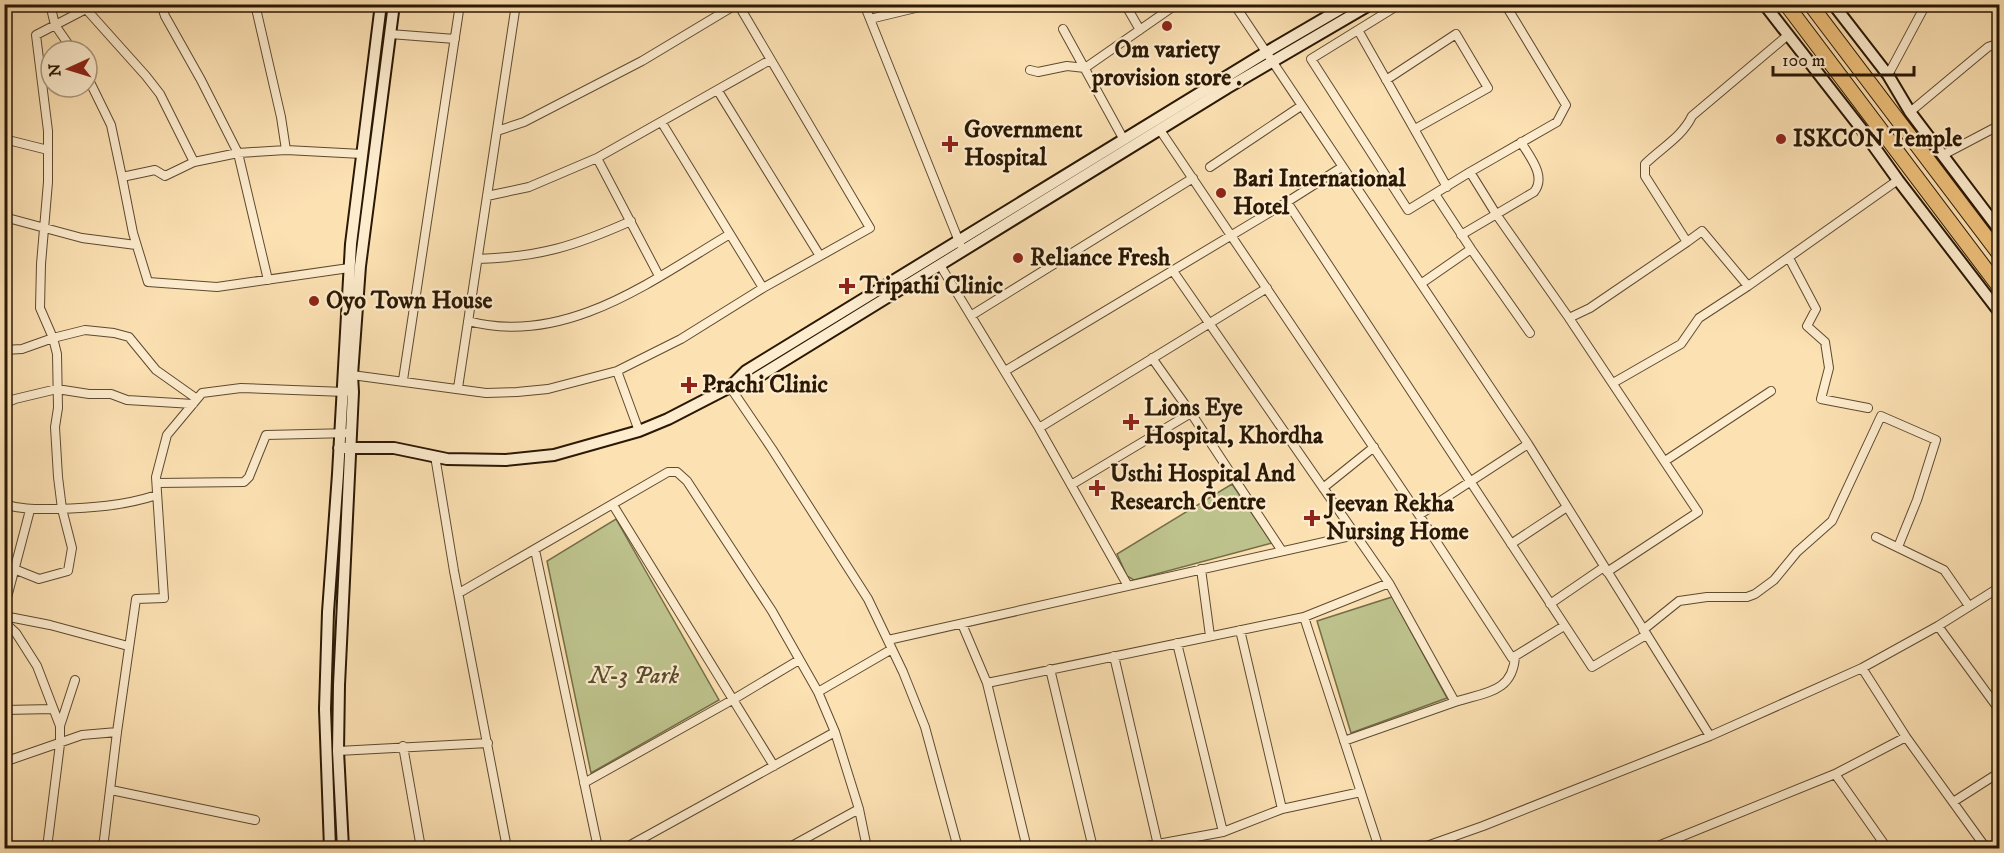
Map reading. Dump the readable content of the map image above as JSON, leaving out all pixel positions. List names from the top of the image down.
{
  "parks": ["N-3 Park"],
  "places": {
    "other": [
      "Om variety provision store .",
      "ISKCON Temple",
      "Bari International Hotel",
      "Reliance Fresh",
      "Oyo Town House"
    ],
    "health": [
      "Government Hospital",
      "Tripathi Clinic",
      "Prachi Clinic",
      "Lions Eye Hospital, Khordha",
      "Usthi Hospital And Research Centre",
      "Jeevan Rekha Nursing Home"
    ]
  },
  "scale_bar": "100 m",
  "north": "left"
}
